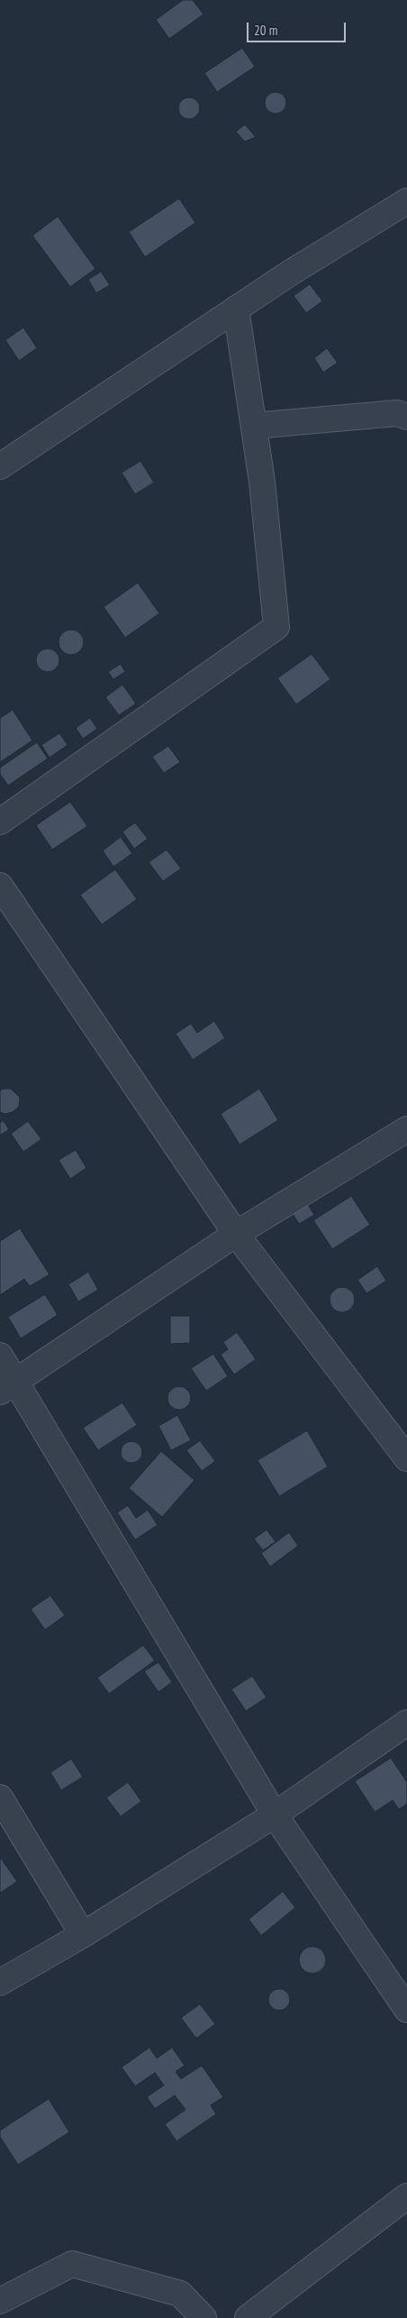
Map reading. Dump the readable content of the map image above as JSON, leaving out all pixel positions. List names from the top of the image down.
{
  "scale_bar": "20 m"
}
